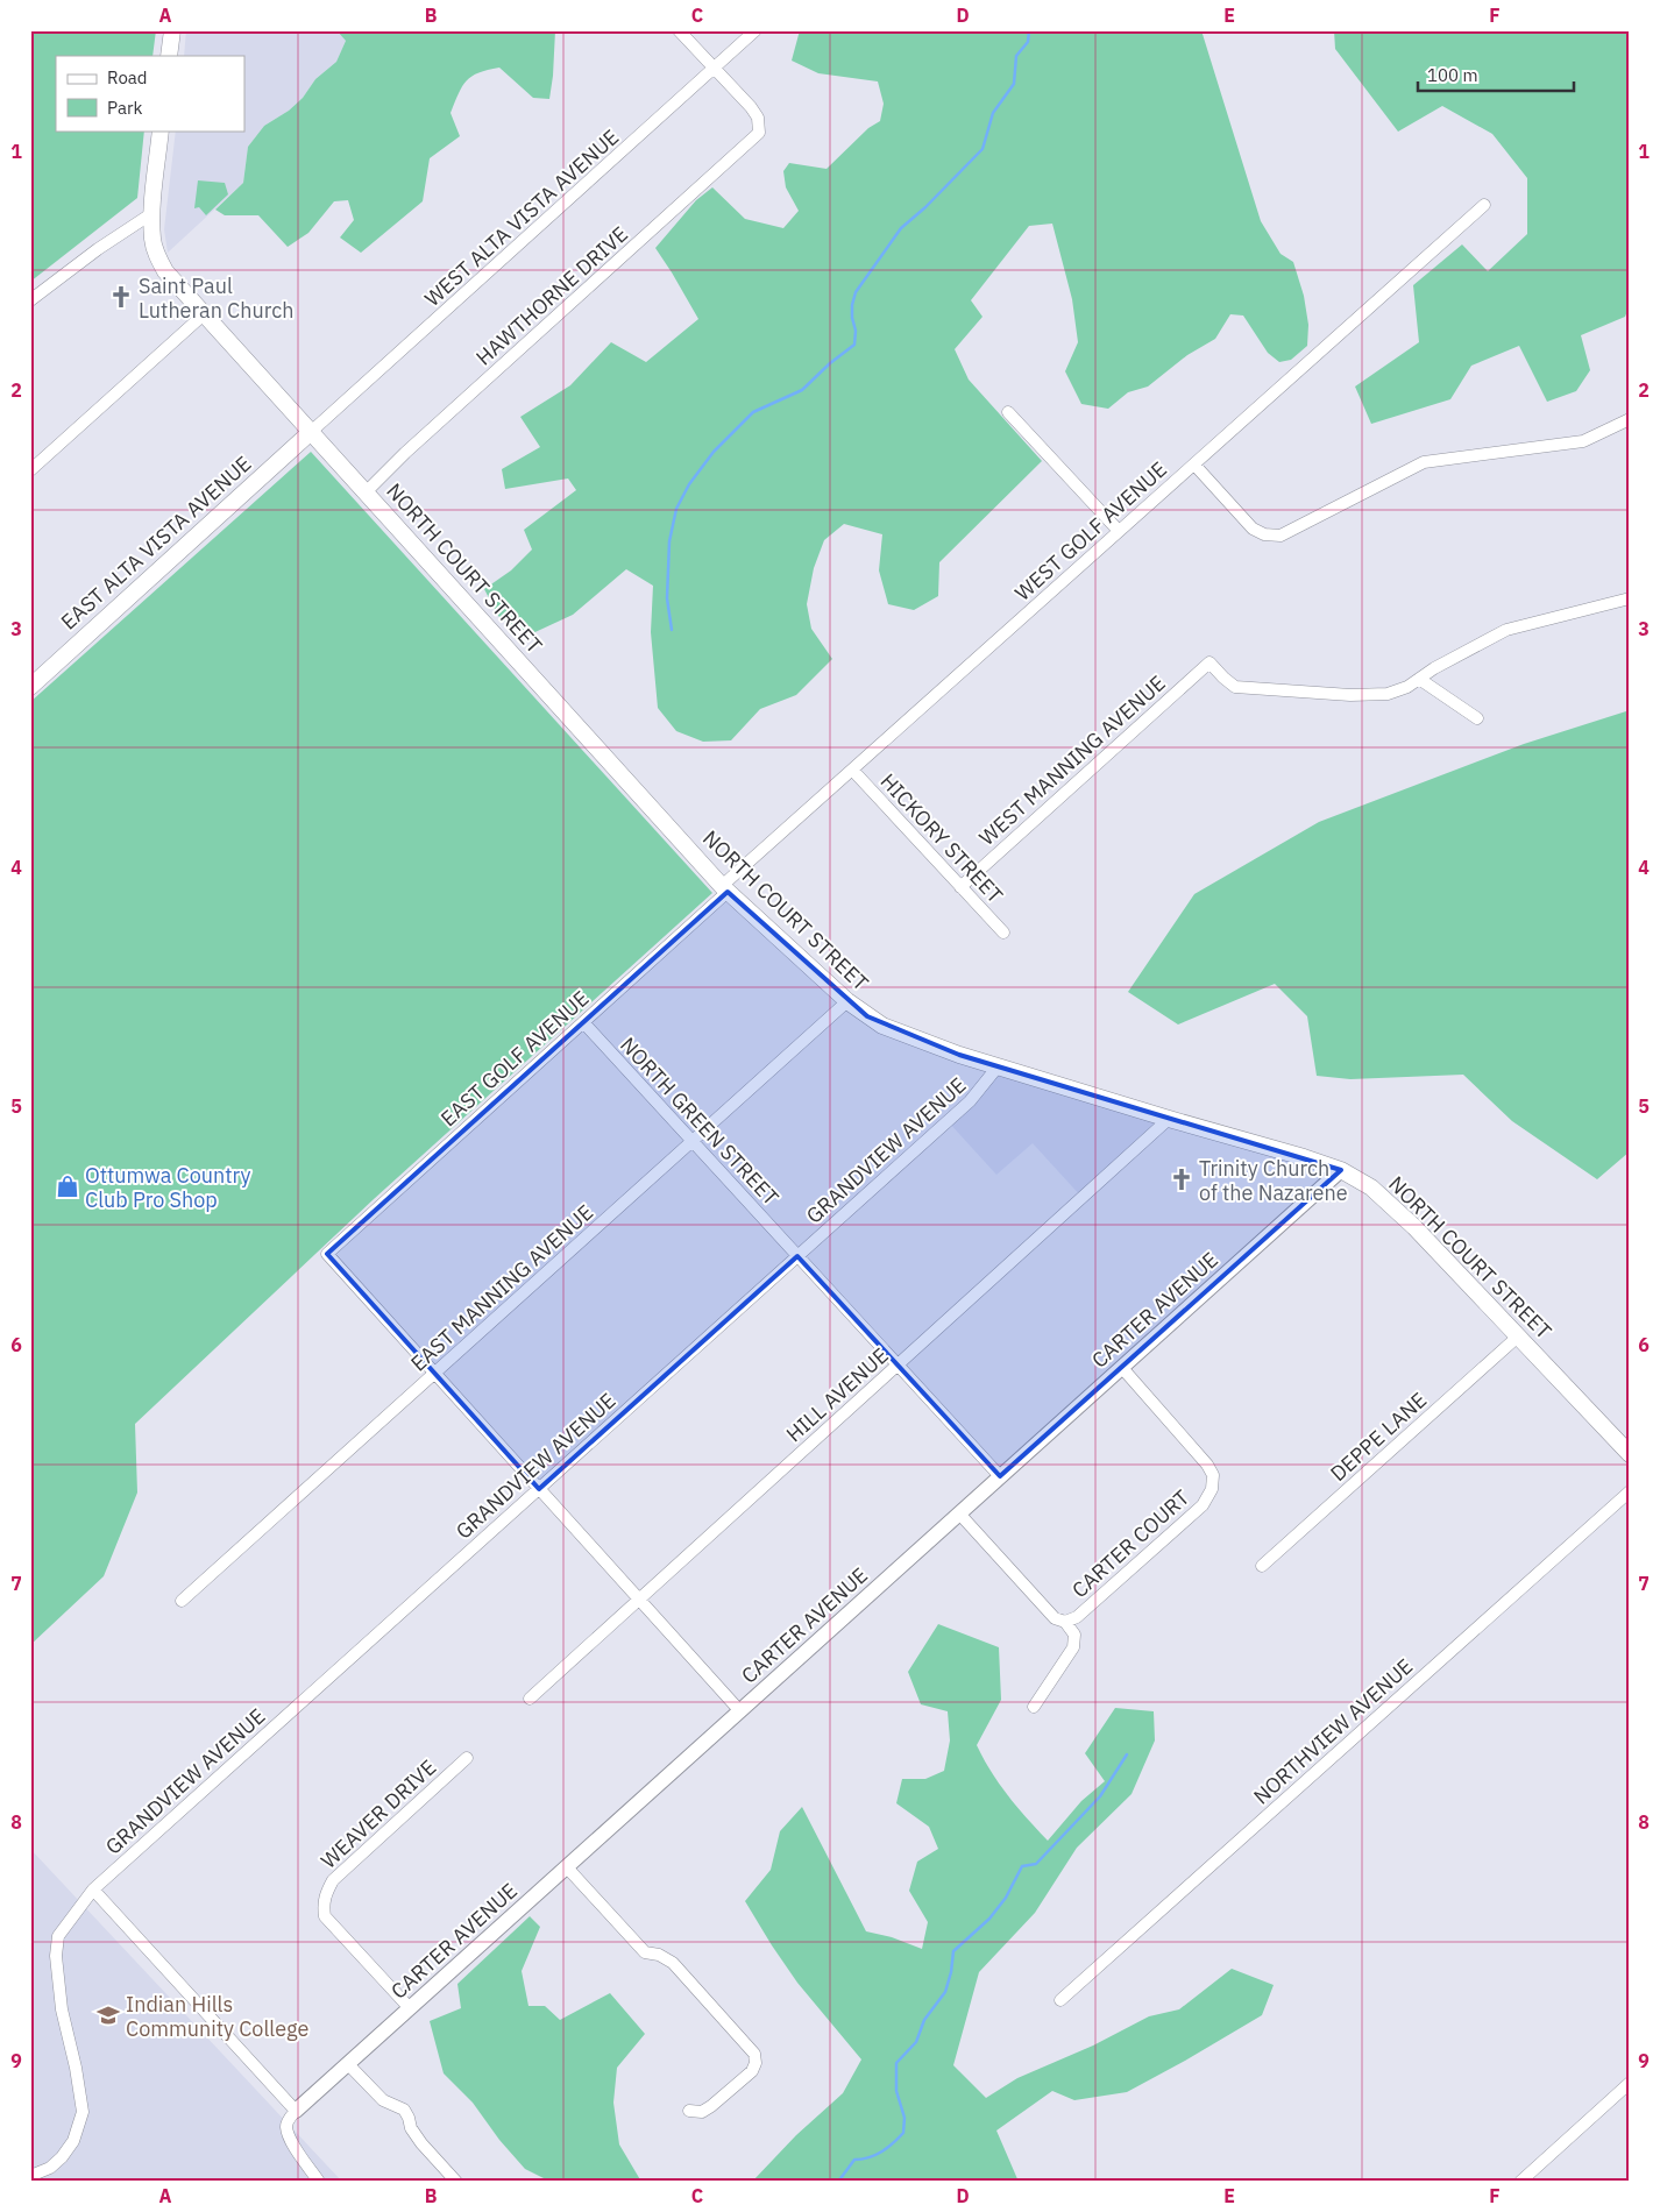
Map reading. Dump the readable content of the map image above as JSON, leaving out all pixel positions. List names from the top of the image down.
{
  "streets": {
    "main road": ["EAST ALTA VISTA AVENUE", "NORTH COURT STREET"],
    "street": [
      "WEST ALTA VISTA AVENUE",
      "HAWTHORNE DRIVE",
      "WEST GOLF AVENUE",
      "WEST MANNING AVENUE",
      "HICKORY STREET",
      "EAST GOLF AVENUE",
      "NORTH GREEN STREET",
      "GRANDVIEW AVENUE",
      "EAST MANNING AVENUE",
      "CARTER AVENUE",
      "HILL AVENUE",
      "DEPPE LANE",
      "CARTER COURT",
      "NORTHVIEW AVENUE",
      "WEAVER DRIVE"
    ]
  },
  "crossings": [
    ["WEST ALTA VISTA AVENUE", "HAWTHORNE DRIVE"],
    ["WEST ALTA VISTA AVENUE", "EAST ALTA VISTA AVENUE"],
    ["WEST ALTA VISTA AVENUE", "NORTH COURT STREET"],
    ["HAWTHORNE DRIVE", "NORTH COURT STREET"],
    ["WEST GOLF AVENUE", "NORTH COURT STREET"],
    ["WEST GOLF AVENUE", "HICKORY STREET"],
    ["WEST GOLF AVENUE", "EAST GOLF AVENUE"],
    ["EAST ALTA VISTA AVENUE", "NORTH COURT STREET"],
    ["NORTH COURT STREET", "EAST GOLF AVENUE"],
    ["NORTH COURT STREET", "GRANDVIEW AVENUE"],
    ["NORTH COURT STREET", "EAST MANNING AVENUE"],
    ["NORTH COURT STREET", "CARTER AVENUE"],
    ["NORTH COURT STREET", "HILL AVENUE"],
    ["NORTH COURT STREET", "DEPPE LANE"],
    ["WEST MANNING AVENUE", "HICKORY STREET"],
    ["EAST GOLF AVENUE", "NORTH GREEN STREET"],
    ["EAST GOLF AVENUE", "EAST MANNING AVENUE"],
    ["NORTH GREEN STREET", "GRANDVIEW AVENUE"],
    ["NORTH GREEN STREET", "EAST MANNING AVENUE"],
    ["NORTH GREEN STREET", "CARTER AVENUE"],
    ["NORTH GREEN STREET", "HILL AVENUE"],
    ["CARTER AVENUE", "CARTER COURT"],
    ["CARTER AVENUE", "WEAVER DRIVE"]
  ],
  "places": {
    "church": ["Saint Paul Lutheran Church", "Trinity Church of the Nazarene"],
    "shop": ["Ottumwa Country Club Pro Shop"],
    "school or university": ["Indian Hills Community College"]
  },
  "legend": ["Road", "Park"],
  "scale_bar": "100 m",
  "grid": {
    "columns": [
      "A",
      "B",
      "C",
      "D",
      "E",
      "F"
    ],
    "rows": [
      "1",
      "2",
      "3",
      "4",
      "5",
      "6",
      "7",
      "8",
      "9"
    ]
  }
}
